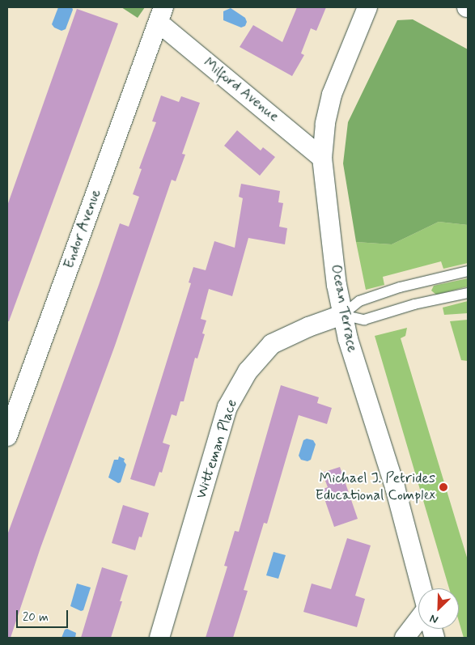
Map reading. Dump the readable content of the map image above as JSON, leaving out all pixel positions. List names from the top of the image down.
{
  "streets": {
    "street": [
      "Milford Avenue",
      "Endor Avenue",
      "Ocean Terrace",
      "Witteman Place"
    ]
  },
  "crossings": [
    ["Milford Avenue", "Endor Avenue"],
    ["Milford Avenue", "Ocean Terrace"],
    ["Ocean Terrace", "Witteman Place"]
  ],
  "places": ["Michael J. Petrides Educational Complex"],
  "scale_bar": "20 m",
  "north": "bottom left"
}
